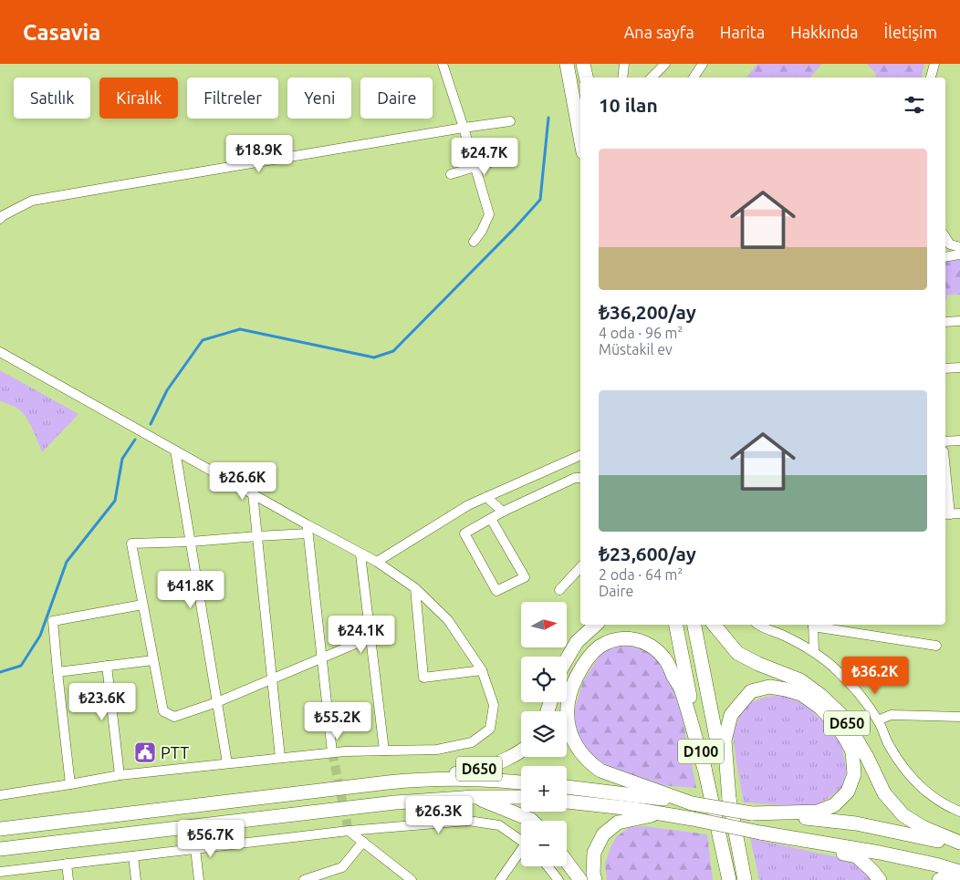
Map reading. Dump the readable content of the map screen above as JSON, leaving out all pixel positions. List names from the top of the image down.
{
  "streets": {
    "highway": ["D650", "D100"]
  },
  "crossings": [
    ["D650", "D100"]
  ],
  "places": {
    "public building": ["PTT"]
  },
  "north": "right",
  "page": {
    "header": "Casavia",
    "nav": [
      "Ana sayfa",
      "Harita",
      "Hakkında",
      "İletişim"
    ],
    "chip": [
      "Satılık",
      "Kiralık",
      "Filtreler",
      "Yeni",
      "Daire"
    ],
    "heading": "10 ilan",
    "list": [
      {
        "name": "₺36,200/ay",
        "note": "4 oda · 96 m² · Müstakil ev"
      },
      {
        "name": "₺23,600/ay",
        "note": "2 oda · 64 m² · Daire"
      }
    ],
    "price": [
      "₺18.9K",
      "₺24.7K",
      "₺26.6K",
      "₺41.8K",
      "₺24.1K",
      "₺36.2K",
      "₺23.6K",
      "₺55.2K",
      "₺26.3K",
      "₺56.7K"
    ],
    "map_buttons": ["+", "−"]
  }
}
